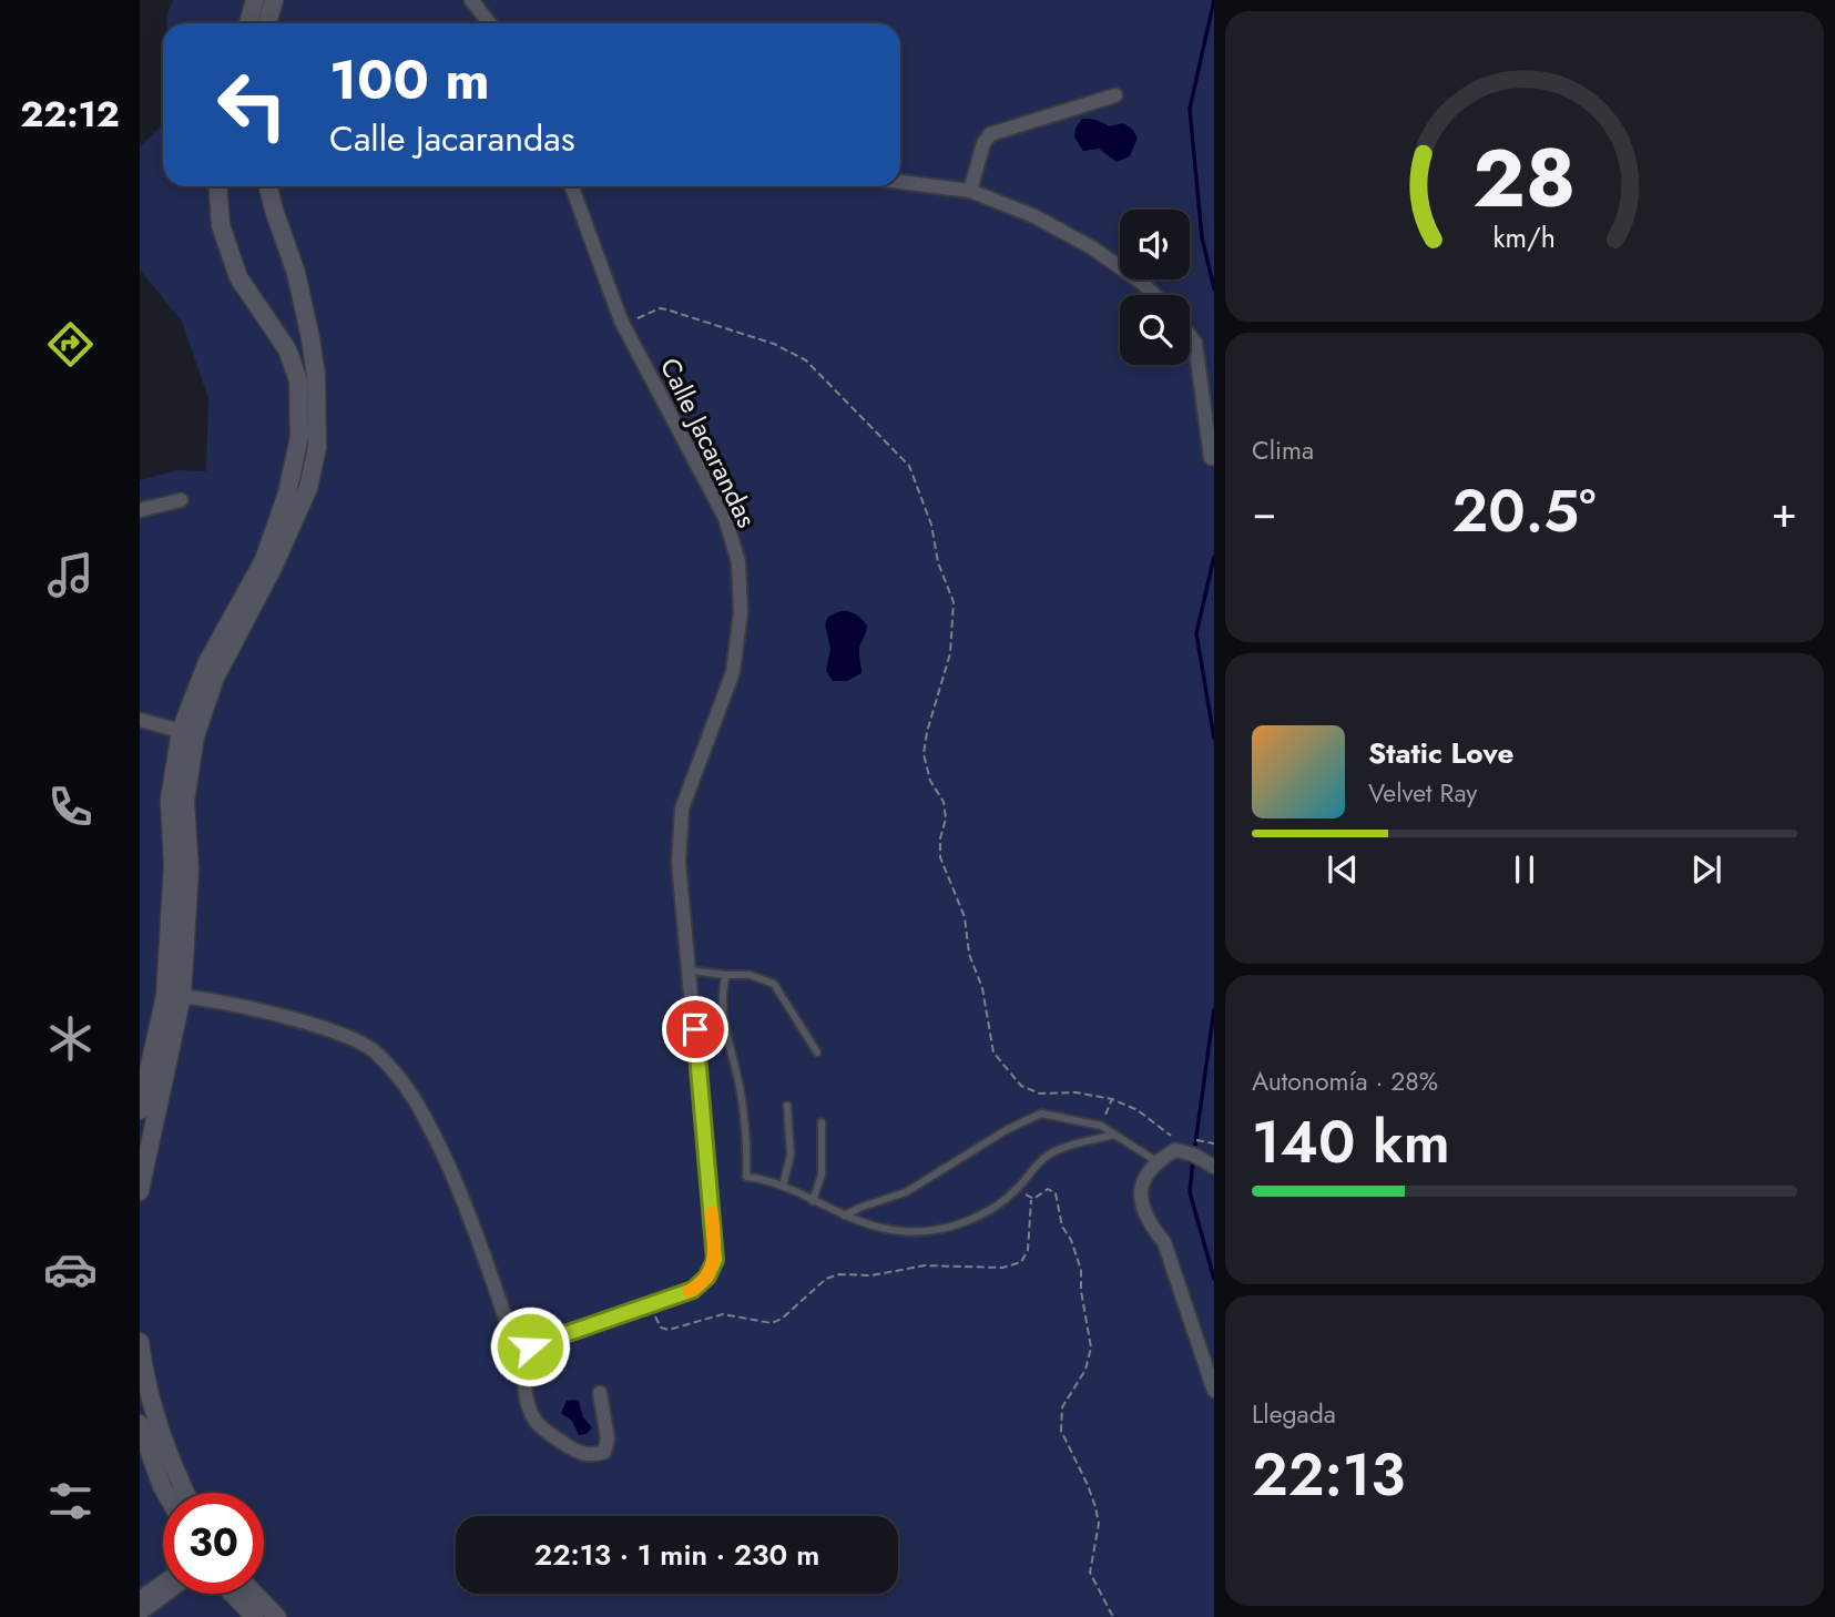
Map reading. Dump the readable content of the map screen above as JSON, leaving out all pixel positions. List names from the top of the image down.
{
  "streets": {
    "street": ["Calle Jacarandas"]
  },
  "page": {
    "tabs": "22:12",
    "turn": ["100 m", "Calle Jacarandas"],
    "tile": [
      "Clima",
      ["Autonomía · 28%", "140 km"],
      ["Llegada", "22:13"]
    ],
    "heat": ["−", "20.5°", "+"],
    "song": ["Static Love", "Velvet Ray"],
    "limit": "30",
    "trip": "22:13 · 1 min · 230 m",
    "gauge": ["28", "km/h"]
  }
}
